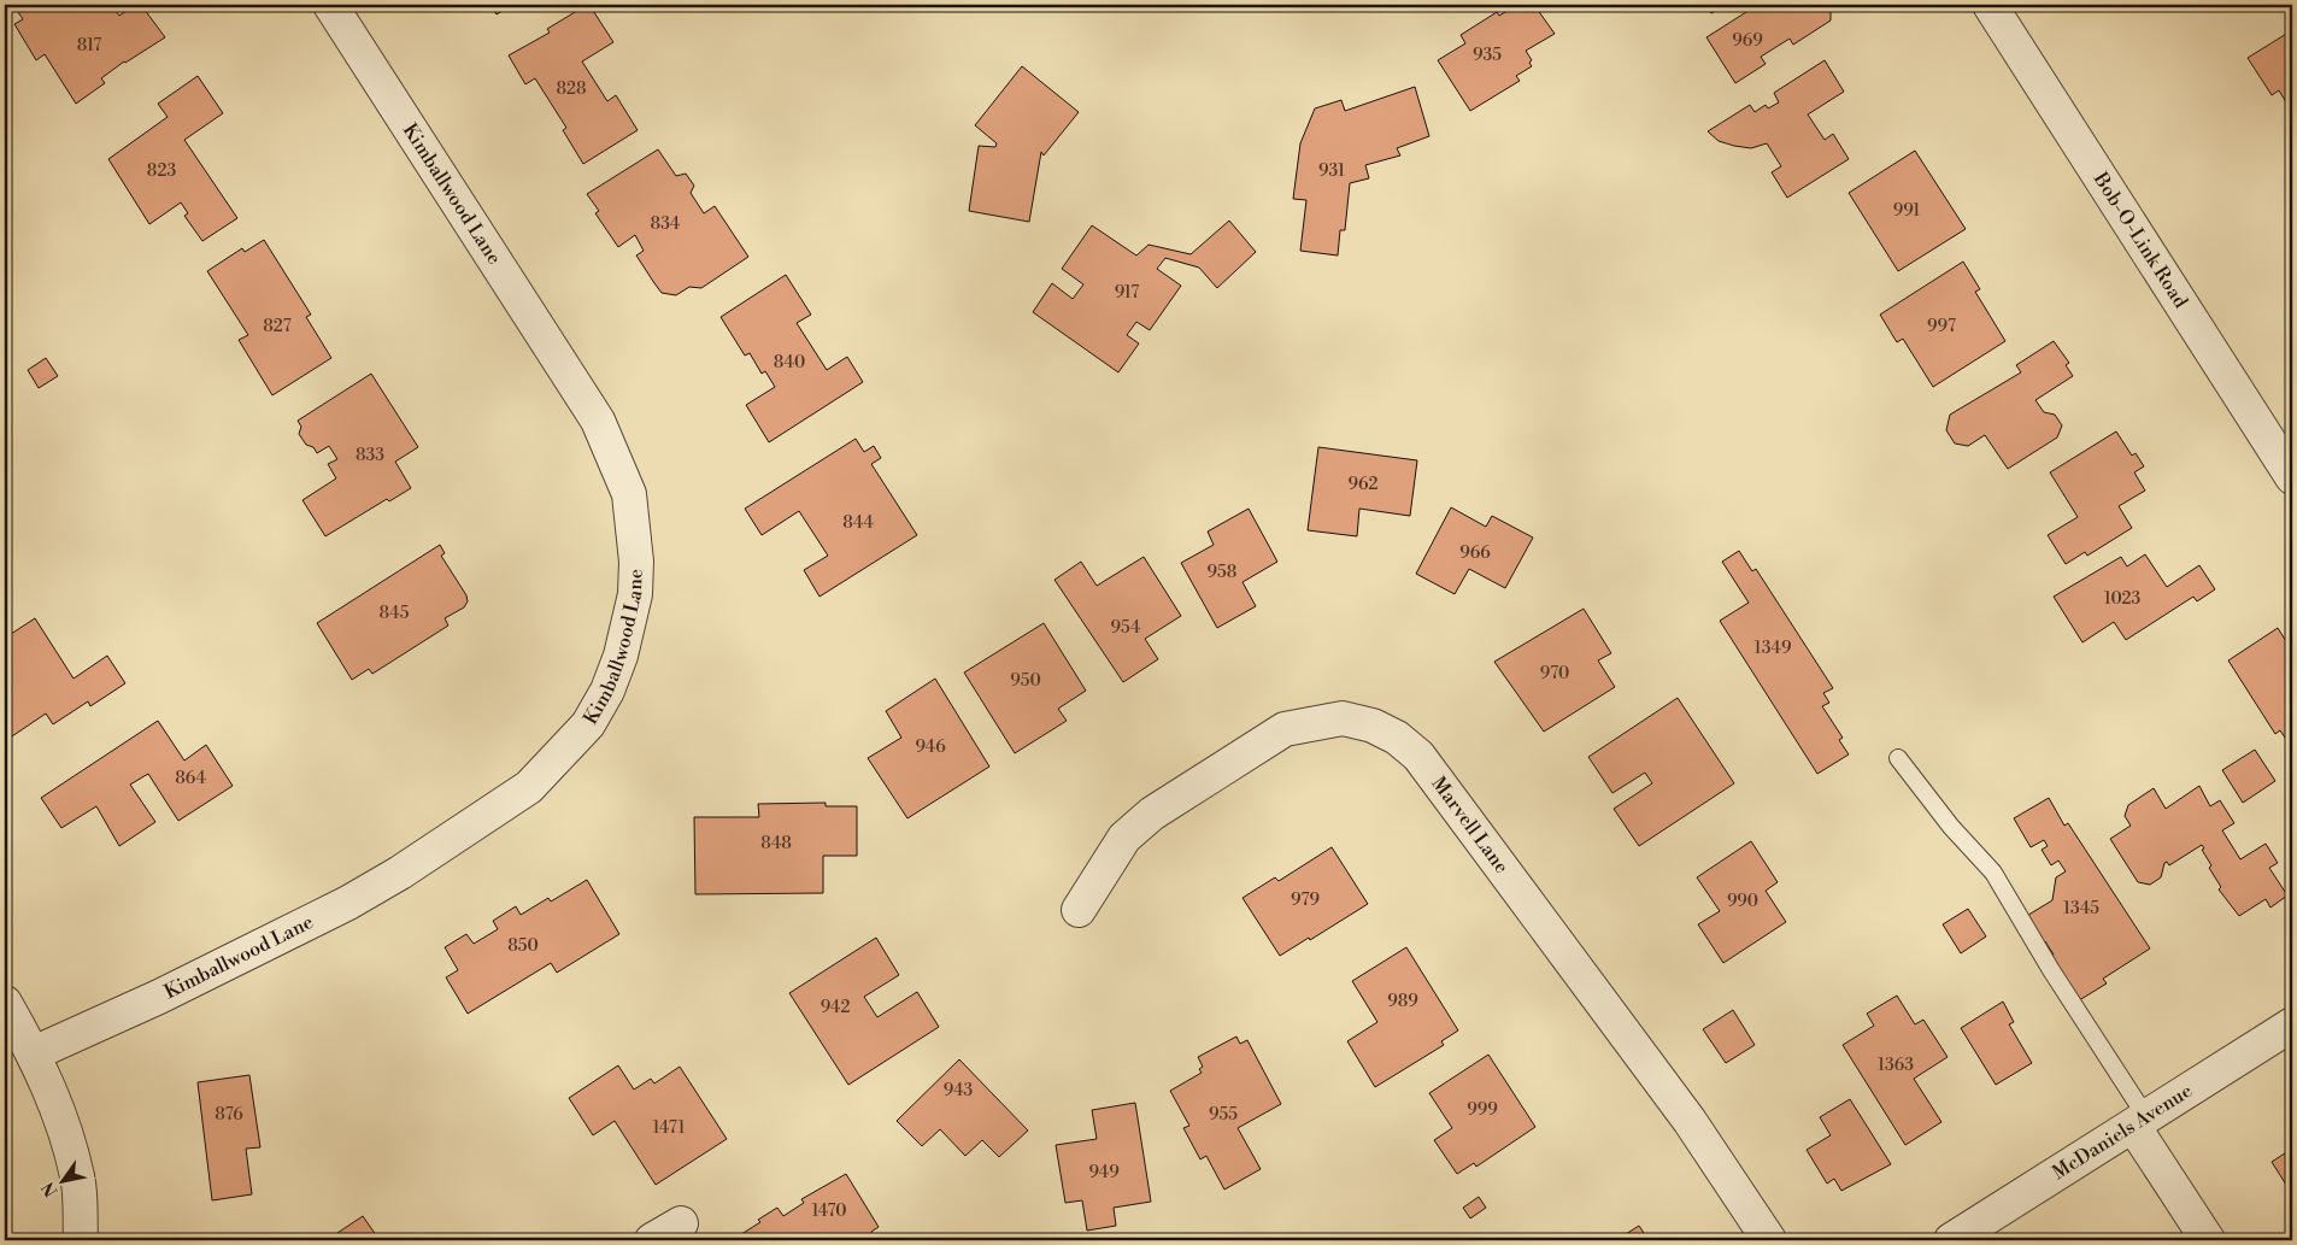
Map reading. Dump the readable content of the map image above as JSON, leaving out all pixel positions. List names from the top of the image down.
{
  "streets": {
    "street": [
      "Kimballwood Lane",
      "Bob-O-Link Road",
      "Marvell Lane",
      "McDaniels Avenue"
    ]
  },
  "house_numbers": [
    "969",
    "817",
    "935",
    "828",
    "823",
    "931",
    "991",
    "834",
    "917",
    "827",
    "997",
    "840",
    "833",
    "962",
    "844",
    "966",
    "958",
    "1023",
    "845",
    "954",
    "1349",
    "970",
    "950",
    "946",
    "864",
    "848",
    "979",
    "990",
    "1345",
    "850",
    "989",
    "942",
    "1363",
    "943",
    "999",
    "876",
    "955",
    "1471",
    "949",
    "1470"
  ],
  "north": "bottom left"
}
